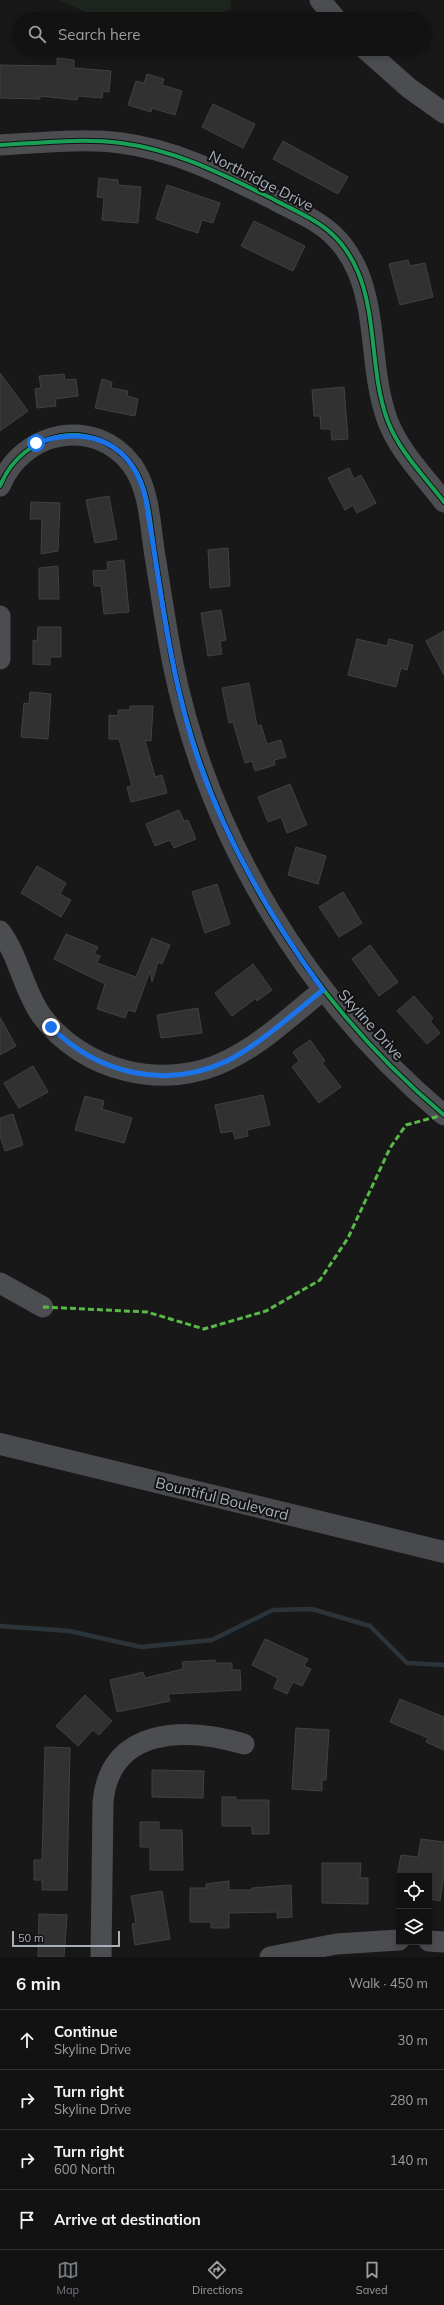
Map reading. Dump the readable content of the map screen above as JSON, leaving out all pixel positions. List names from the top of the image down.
{
  "streets": {
    "main road": ["Bountiful Boulevard"],
    "street": ["Northridge Drive", "Skyline Drive"]
  },
  "scale_bar": "50 m",
  "page": {
    "search": "Search here",
    "scale": "50 m",
    "heading": ["6 min", "Walk · 450 m"],
    "list": [
      ["Continue", "Skyline Drive", "30 m"],
      ["Turn right", "Skyline Drive", "280 m"],
      ["Turn right", "600 North", "140 m"],
      "Arrive at destination"
    ],
    "nav": ["Map", "Directions", "Saved"]
  }
}
